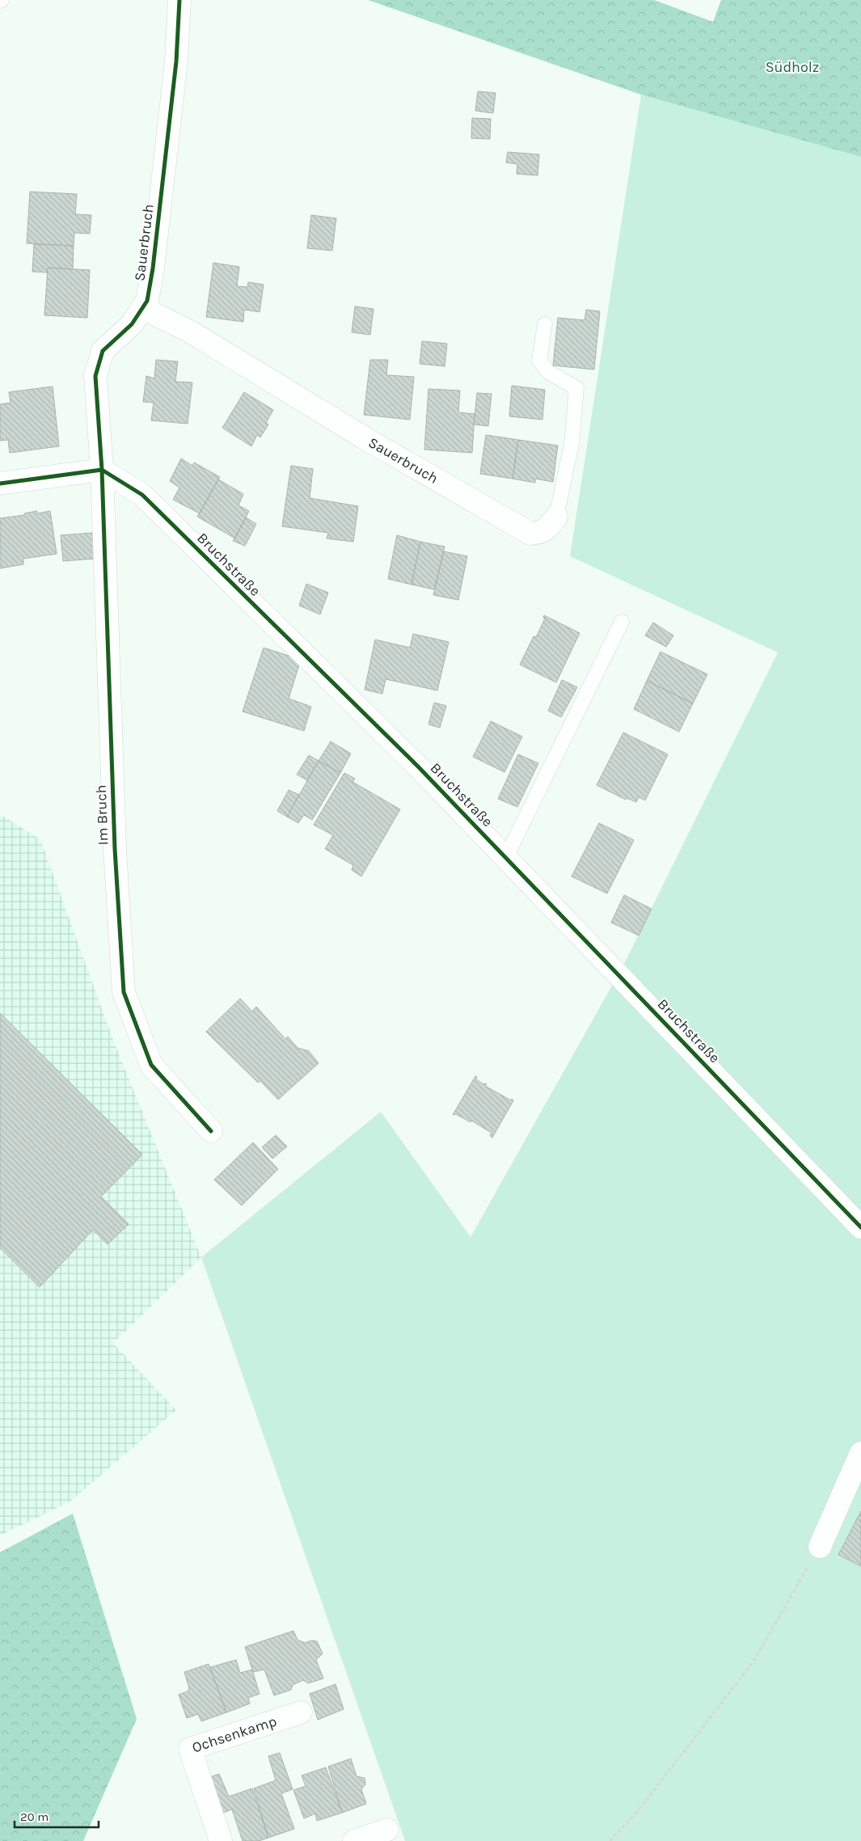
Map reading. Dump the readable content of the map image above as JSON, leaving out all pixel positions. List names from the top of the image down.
{
  "streets": {
    "street": [
      "Sauerbruch",
      "Bruchstraße",
      "Im Bruch",
      "Ochsenkamp"
    ]
  },
  "crossings": [
    ["Sauerbruch", "Bruchstraße"],
    ["Sauerbruch", "Im Bruch"],
    ["Bruchstraße", "Im Bruch"]
  ],
  "parks": ["Südholz"],
  "scale_bar": "20 m"
}
